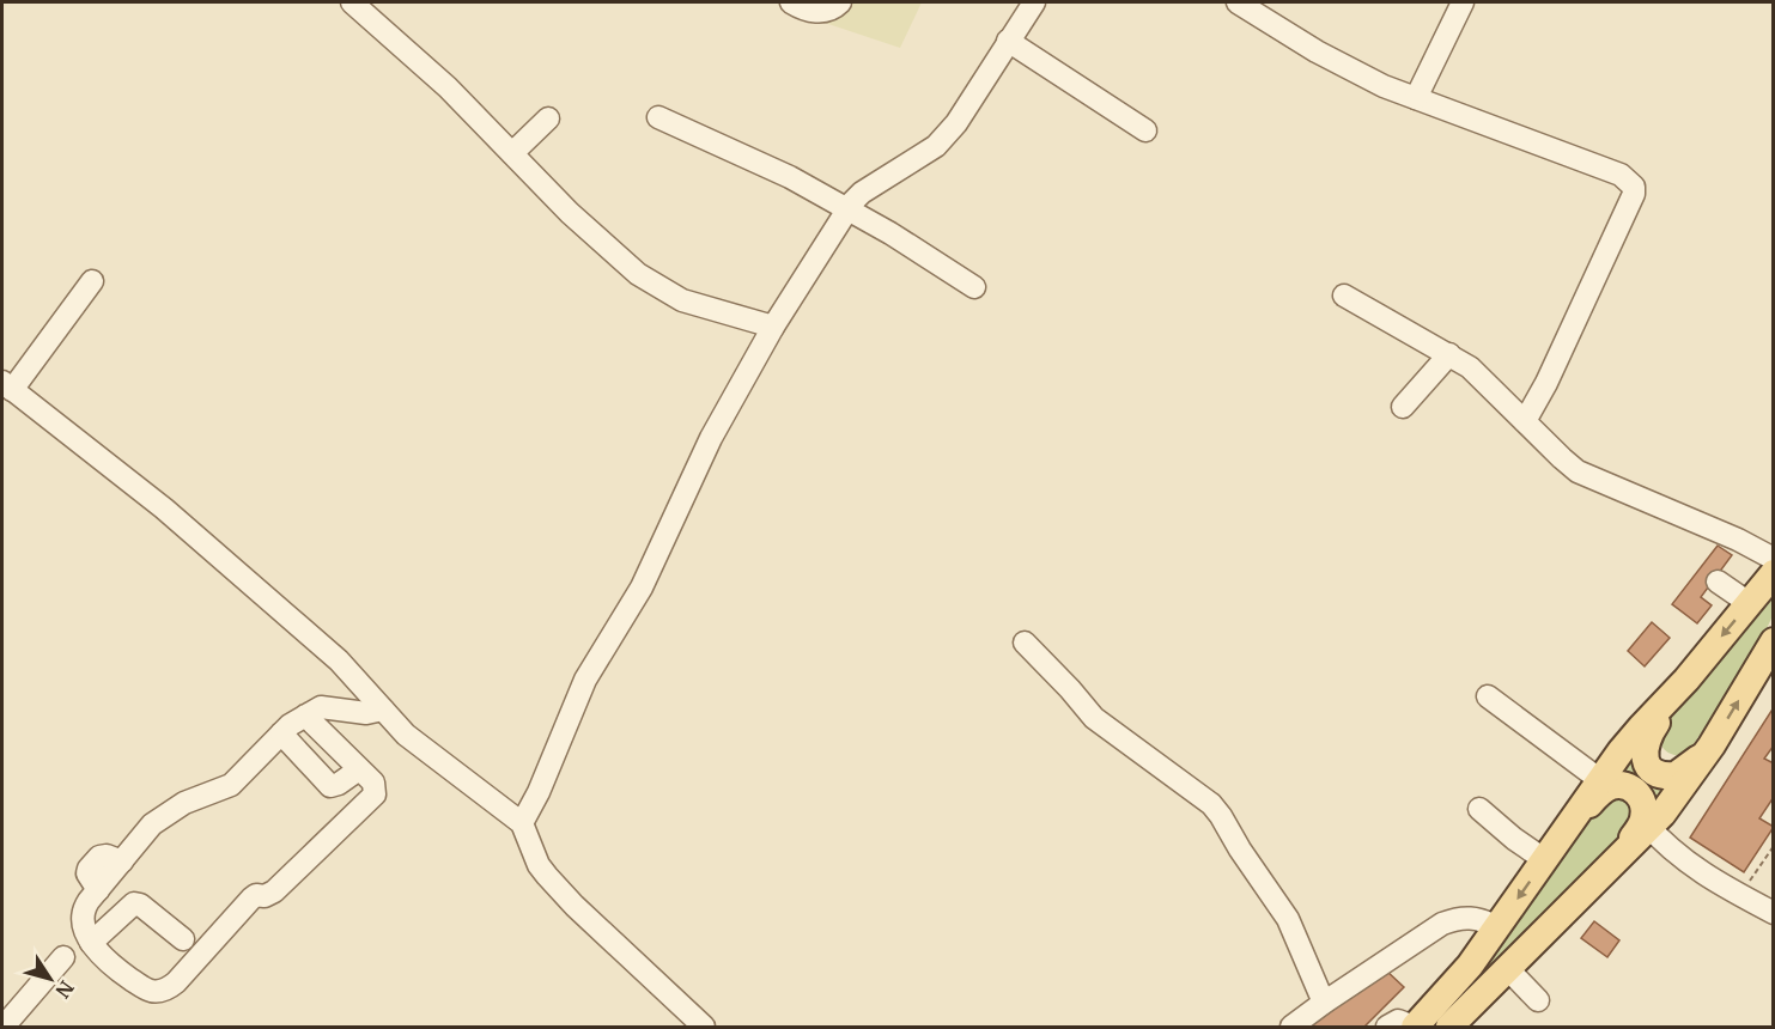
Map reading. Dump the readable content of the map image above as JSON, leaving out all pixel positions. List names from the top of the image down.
{
  "north": "bottom right"
}
